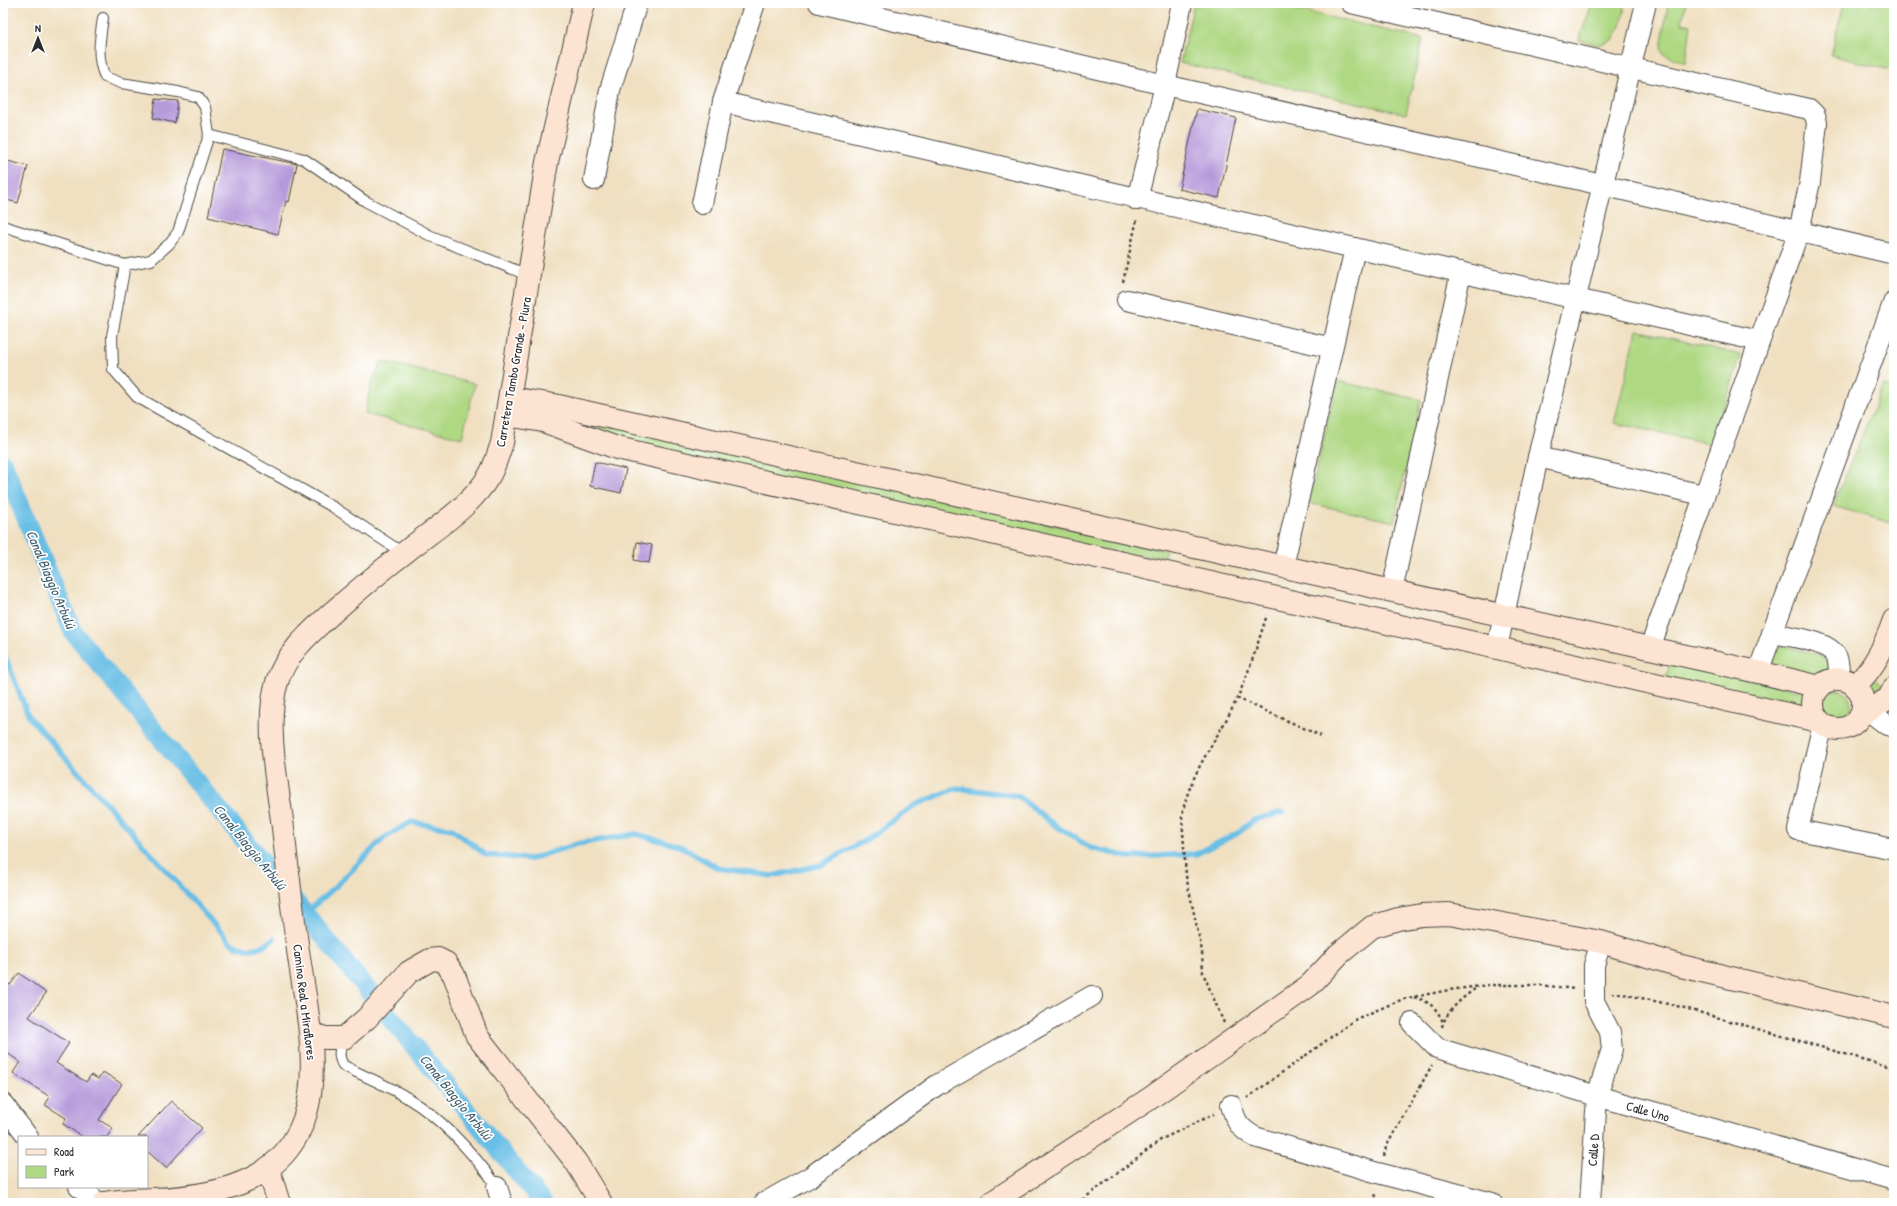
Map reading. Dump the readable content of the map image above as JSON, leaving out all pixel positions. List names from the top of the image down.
{
  "streets": {
    "street": [
      "Carretera Tambo Grande - Piura",
      "Camino Real a Miraflores",
      "Calle Uno",
      "Calle D"
    ]
  },
  "crossings": [
    ["Carretera Tambo Grande - Piura", "Camino Real a Miraflores"],
    ["Calle Uno", "Calle D"]
  ],
  "water": ["Canal Biaggio Arbulú"],
  "legend": ["Road", "Park"],
  "north": "top"
}
